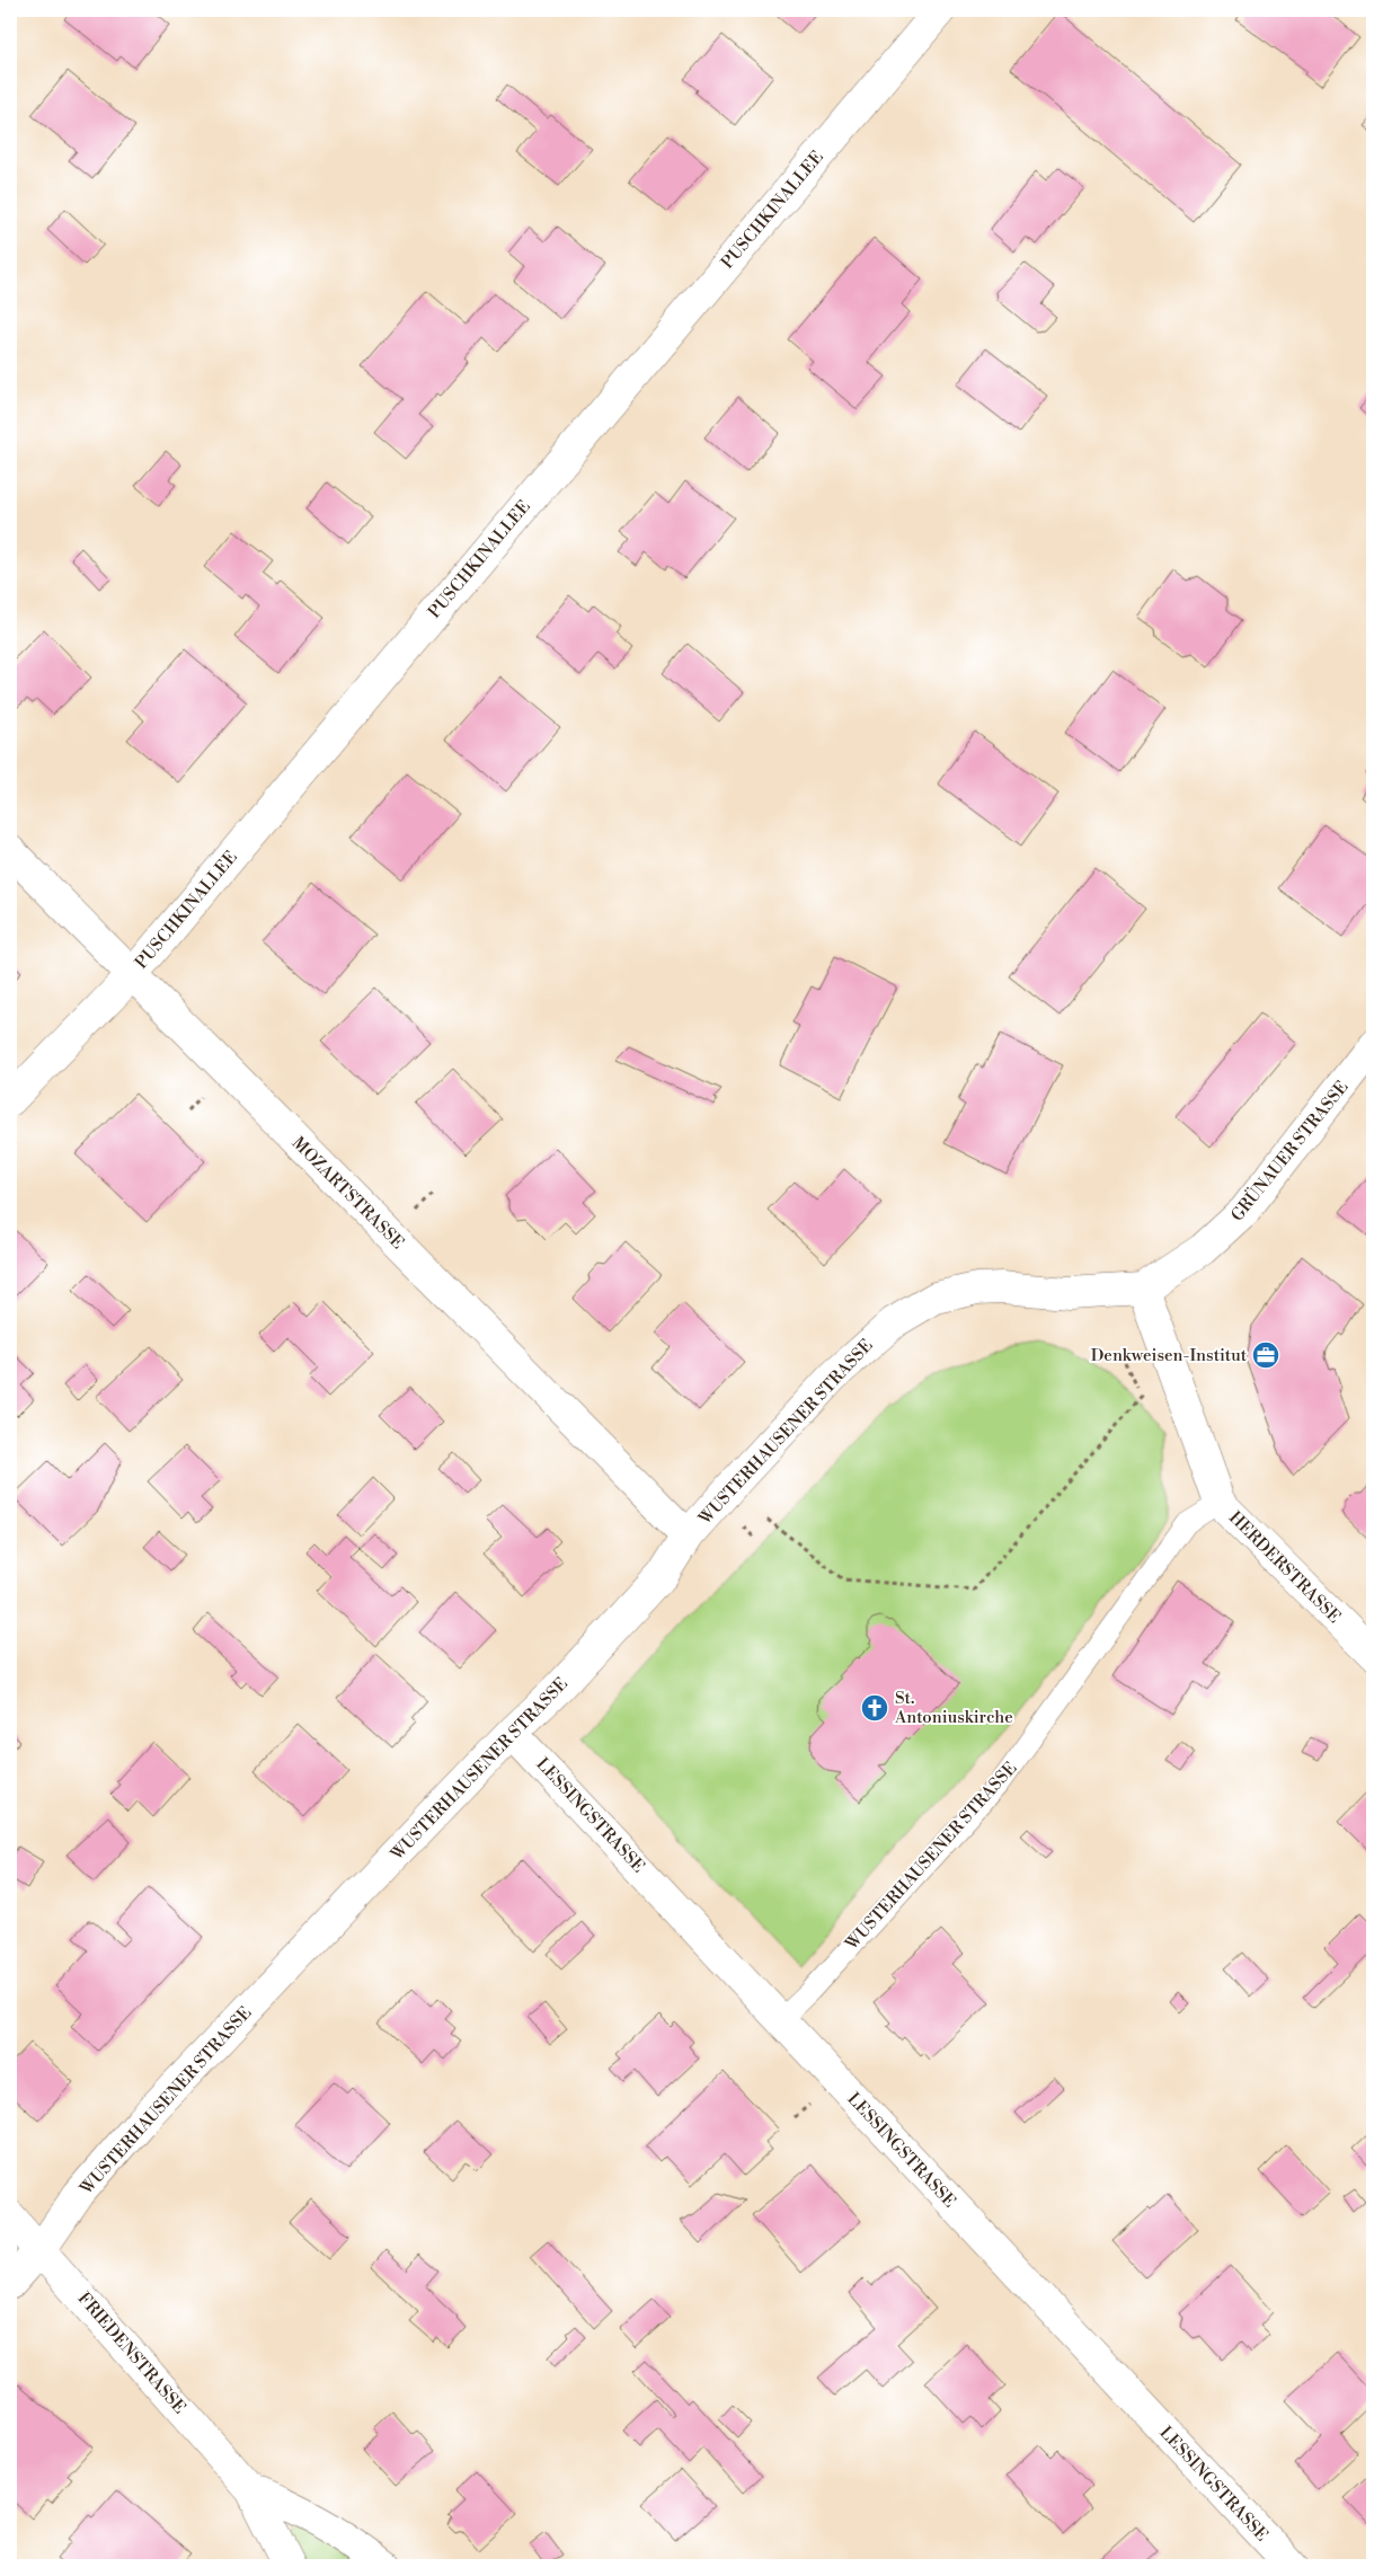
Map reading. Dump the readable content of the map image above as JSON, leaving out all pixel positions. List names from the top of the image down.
{
  "streets": {
    "street": [
      "PUSCHKINALLEE",
      "GRÜNAUER STRASSE",
      "MOZARTSTRASSE",
      "WUSTERHAUSENER STRASSE",
      "HERDERSTRASSE",
      "LESSINGSTRASSE",
      "FRIEDENSTRASSE"
    ]
  },
  "crossings": [
    ["PUSCHKINALLEE", "MOZARTSTRASSE"],
    ["GRÜNAUER STRASSE", "WUSTERHAUSENER STRASSE"],
    ["MOZARTSTRASSE", "WUSTERHAUSENER STRASSE"],
    ["WUSTERHAUSENER STRASSE", "HERDERSTRASSE"],
    ["WUSTERHAUSENER STRASSE", "LESSINGSTRASSE"],
    ["WUSTERHAUSENER STRASSE", "FRIEDENSTRASSE"]
  ],
  "places": {
    "office": ["Denkweisen-Institut"],
    "church": ["St. Antoniuskirche"]
  }
}
